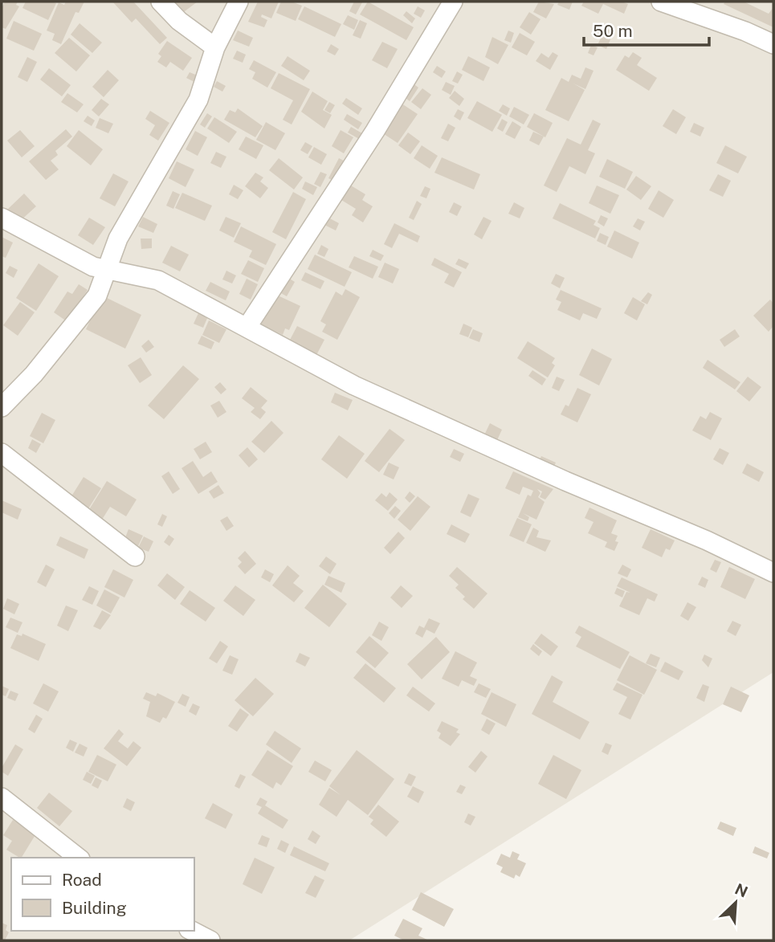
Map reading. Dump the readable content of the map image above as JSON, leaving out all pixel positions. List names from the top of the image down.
{
  "legend": ["Road", "Building"],
  "scale_bar": "50 m",
  "north": "top right"
}
